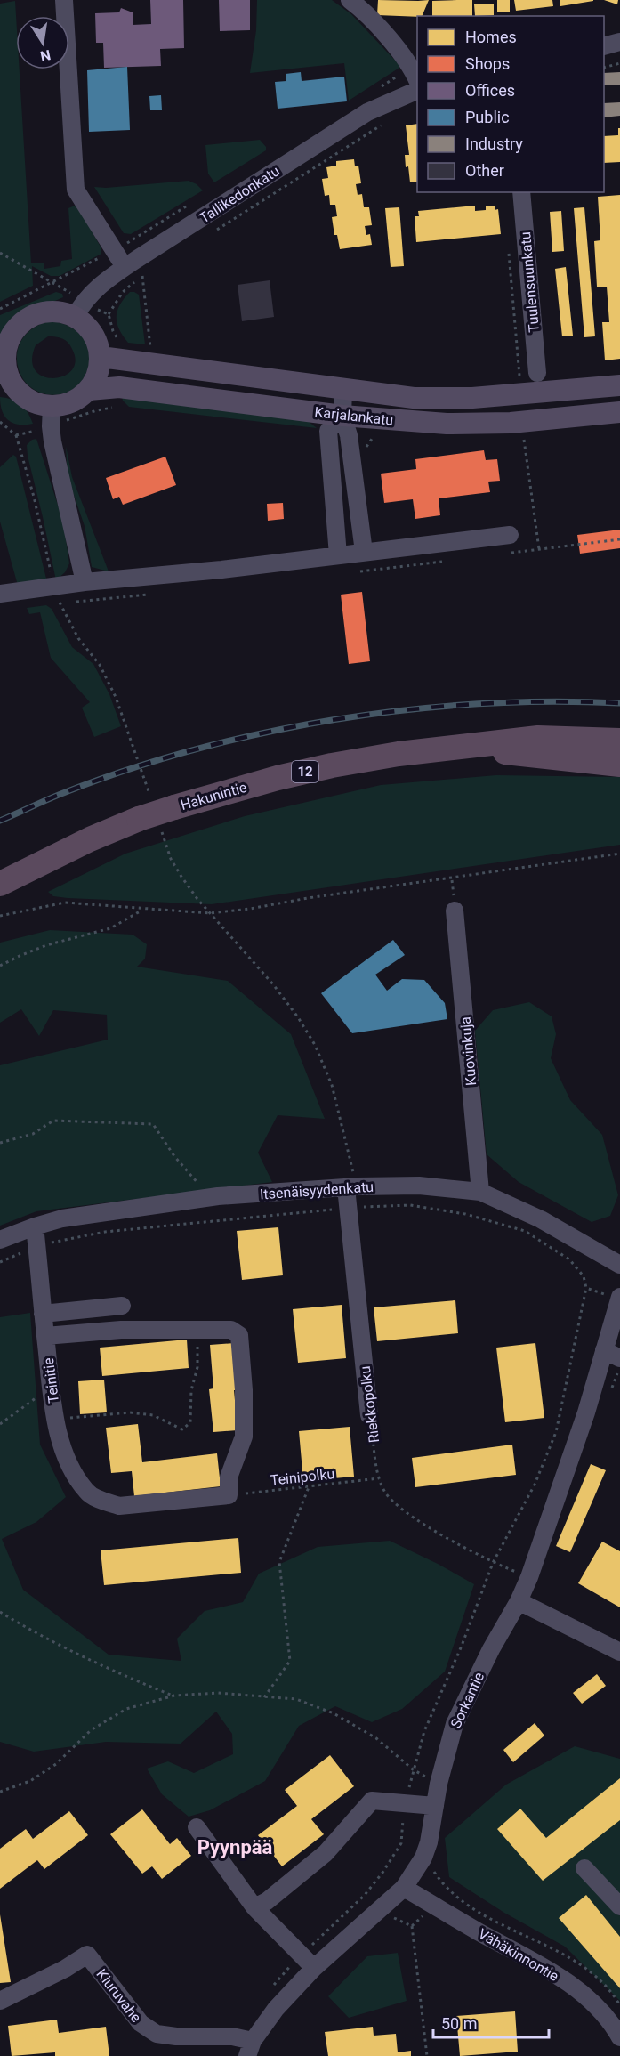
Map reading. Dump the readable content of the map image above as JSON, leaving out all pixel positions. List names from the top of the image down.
{
  "streets": {
    "highway": ["12", "Hakunintie"],
    "main road": ["Karjalankatu"],
    "street": [
      "Tallikedonkatu",
      "Tuulensuunkatu",
      "Kuovinkuja",
      "Itsenäisyydenkatu",
      "Teinitie",
      "Riekkopolku",
      "Sorkantie",
      "Vähäkinnontie",
      "Kiuruvahe"
    ],
    "path": ["Teinipolku"]
  },
  "crossings": [
    ["Tallikedonkatu", "Karjalankatu"],
    ["Kuovinkuja", "Itsenäisyydenkatu"],
    ["Itsenäisyydenkatu", "Teinitie"],
    ["Itsenäisyydenkatu", "Riekkopolku"],
    ["Teinitie", "Teinipolku"],
    ["Riekkopolku", "Teinipolku"],
    ["Sorkantie", "Vähäkinnontie"],
    ["Sorkantie", "Kiuruvahe"]
  ],
  "districts": ["Pyynpää"],
  "legend": [
    "Homes",
    "Shops",
    "Offices",
    "Public",
    "Industry",
    "Other"
  ],
  "scale_bar": "50 m",
  "north": "bottom"
}
